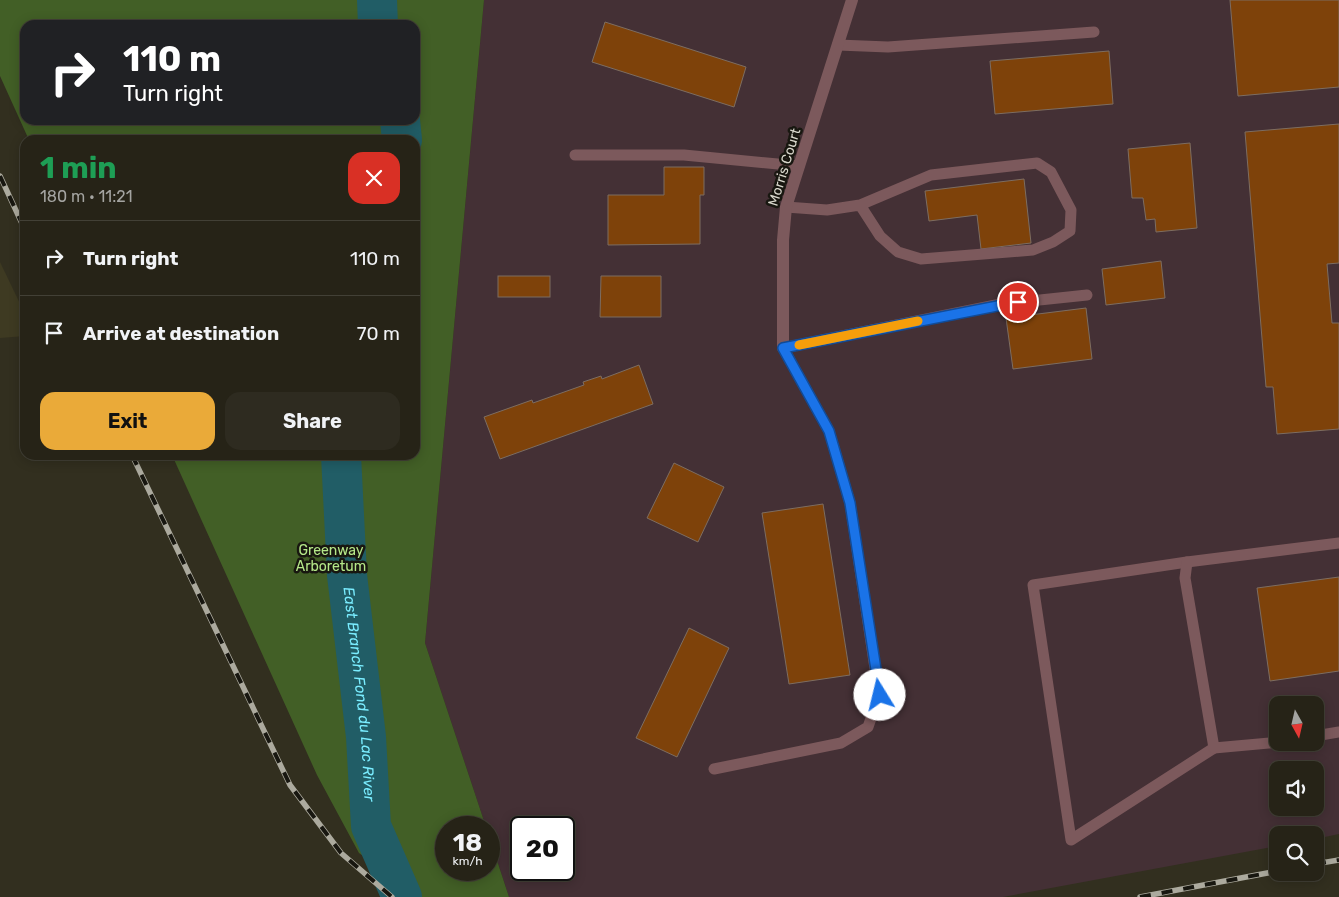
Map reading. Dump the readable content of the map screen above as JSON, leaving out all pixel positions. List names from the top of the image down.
{
  "streets": {
    "street": ["Morris Court"]
  },
  "water": ["East Branch Fond du Lac River"],
  "parks": ["Greenway Arboretum"],
  "north": "bottom",
  "page": {
    "turn": ["110 m", "Turn right"],
    "heading": ["1 min", "180 m · 11:21"],
    "list": [
      {
        "name": "Turn right",
        "value": "110 m"
      },
      {
        "name": "Arrive at destination",
        "value": "70 m"
      }
    ],
    "buttons": ["Exit", "Share"],
    "speed": "18 km/h",
    "limit": "20"
  }
}
